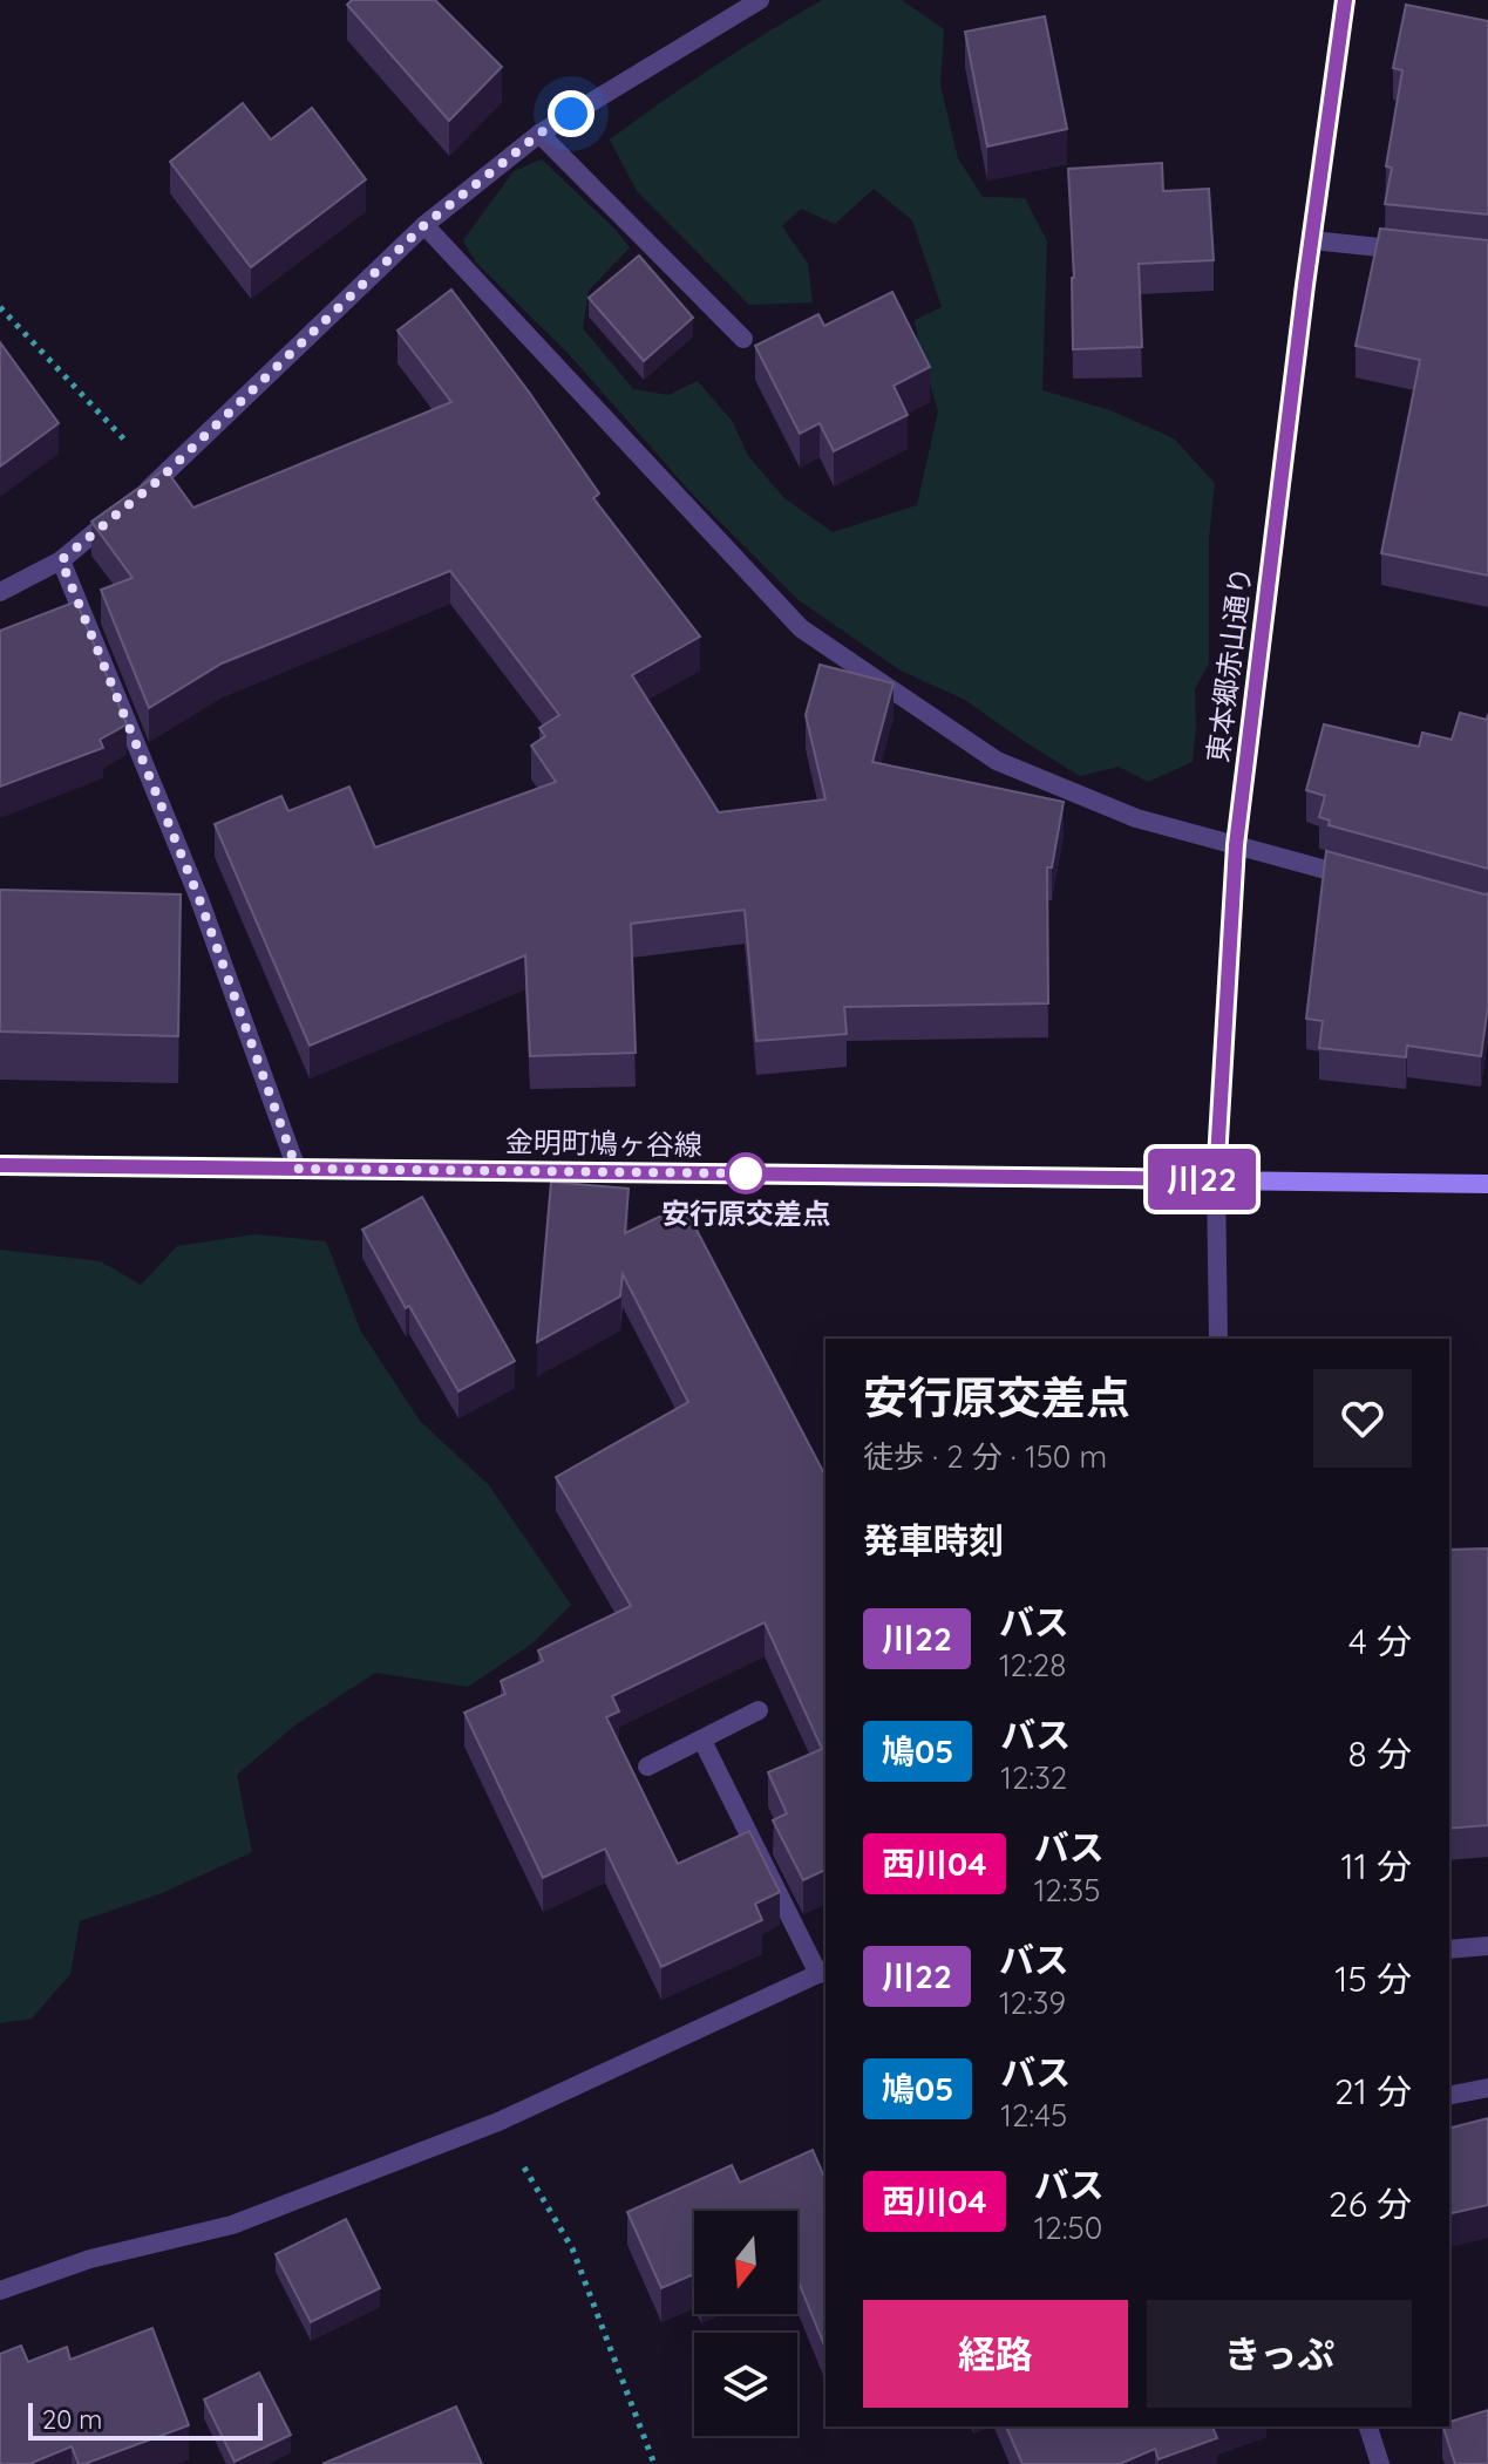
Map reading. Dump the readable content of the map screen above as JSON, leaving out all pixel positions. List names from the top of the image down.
{
  "streets": {
    "main road": ["金明町鳩ヶ谷線"],
    "street": ["東本郷赤山通り"]
  },
  "crossings": [
    ["東本郷赤山通り", "金明町鳩ヶ谷線"]
  ],
  "places": ["安行原交差点"],
  "lines": ["bus line 川22"],
  "scale_bar": "20 m",
  "north": "bottom",
  "page": {
    "on_map": "川22",
    "heading": [
      ["安行原交差点", "徒歩 · 2 分 · 150 m"],
      "発車時刻"
    ],
    "list": [
      {
        "mark": "川22",
        "name": "バス",
        "note": "12:28",
        "value": "4 分"
      },
      {
        "mark": "鳩05",
        "name": "バス",
        "note": "12:32",
        "value": "8 分"
      },
      {
        "mark": "西川04",
        "name": "バス",
        "note": "12:35",
        "value": "11 分"
      },
      {
        "mark": "川22",
        "name": "バス",
        "note": "12:39",
        "value": "15 分"
      },
      {
        "mark": "鳩05",
        "name": "バス",
        "note": "12:45",
        "value": "21 分"
      },
      {
        "mark": "西川04",
        "name": "バス",
        "note": "12:50",
        "value": "26 分"
      }
    ],
    "buttons": ["経路", "きっぷ"],
    "scale": "20 m"
  }
}
